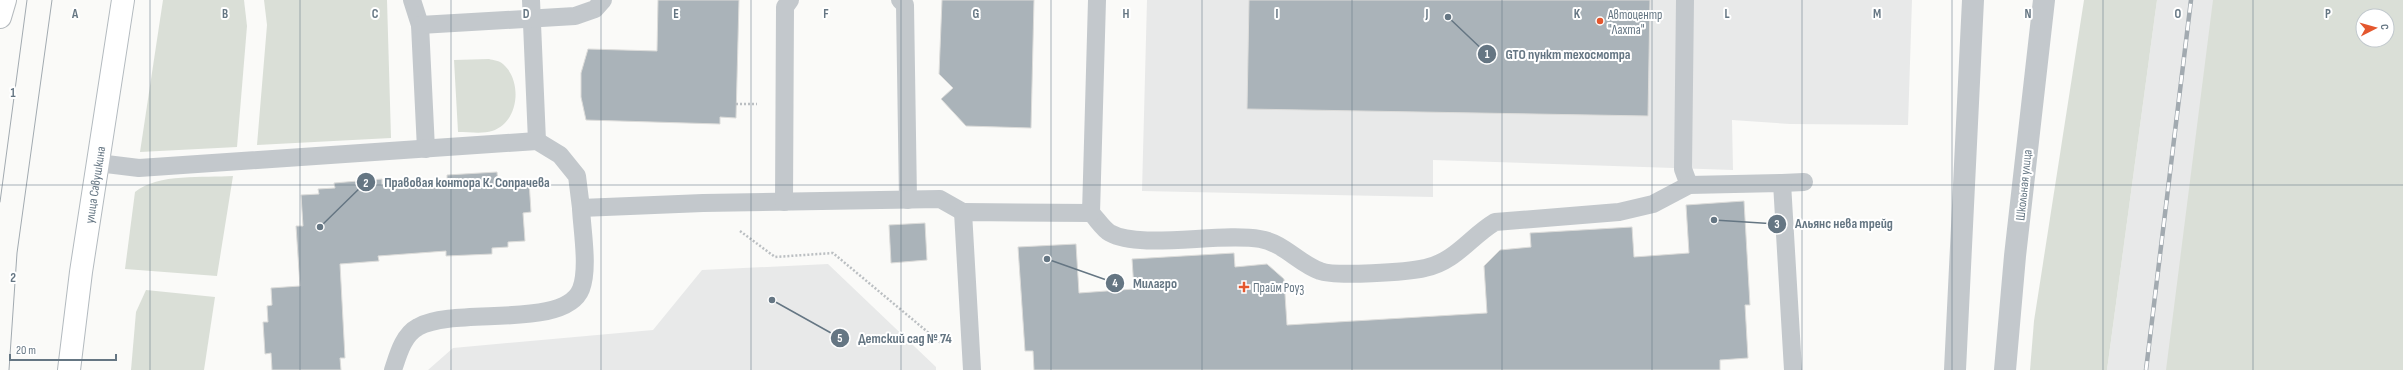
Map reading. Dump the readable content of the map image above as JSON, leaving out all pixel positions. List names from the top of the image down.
{
  "streets": {
    "main road": ["улица Савушкина"],
    "street": ["Школьная улица"]
  },
  "places": {
    "other": [
      "GTO пункт техосмотра",
      "Автоцентр \"Лахта\"",
      "Альянс нева трейд",
      "Правовая контора К. Сопрачева",
      "Милагро",
      "Детский сад № 74"
    ],
    "health": ["Прайм Роуз"]
  },
  "scale_bar": "20 m",
  "north": "right",
  "grid": {
    "columns": [
      "A",
      "B",
      "C",
      "D",
      "E",
      "F",
      "G",
      "H",
      "I",
      "J",
      "K",
      "L",
      "M",
      "N",
      "O",
      "P"
    ],
    "rows": ["1", "2"]
  }
}
